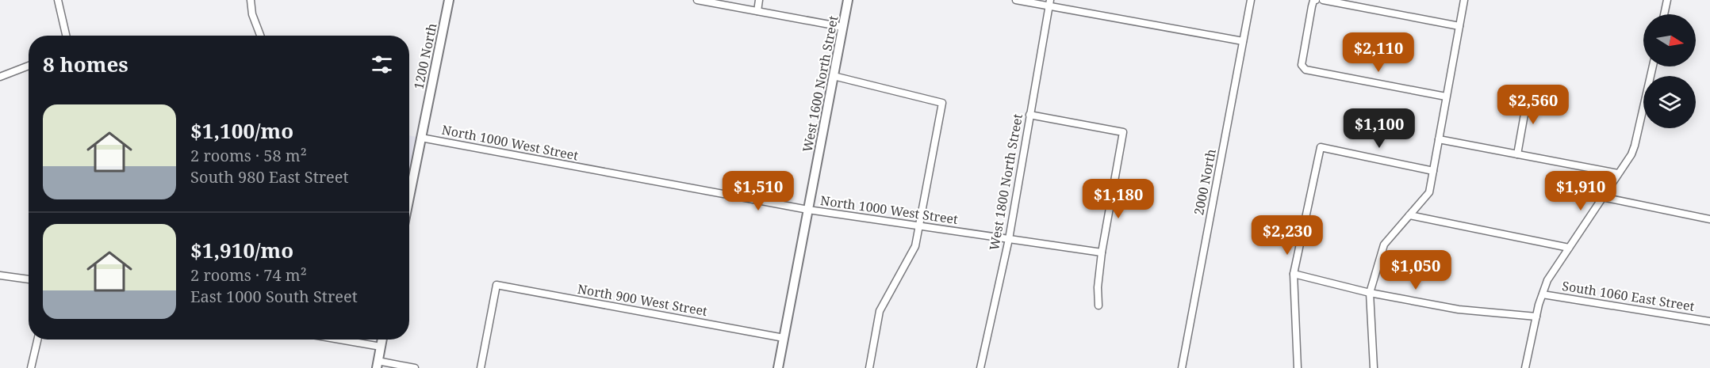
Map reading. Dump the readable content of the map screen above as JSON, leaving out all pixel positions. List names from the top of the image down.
{
  "streets": {
    "street": [
      "1200 North",
      "West 1600 North Street",
      "North 1000 West Street",
      "West 1800 North Street",
      "2000 North",
      "South 1060 East Street",
      "North 900 West Street"
    ]
  },
  "crossings": [
    ["1200 North", "North 1000 West Street"],
    ["West 1600 North Street", "North 1000 West Street"],
    ["West 1600 North Street", "North 900 West Street"],
    ["North 1000 West Street", "West 1800 North Street"]
  ],
  "north": "right",
  "page": {
    "price": [
      "$2,110",
      "$2,560",
      "$1,100",
      "$1,510",
      "$1,910",
      "$1,180",
      "$2,230",
      "$1,050"
    ],
    "heading": "8 homes",
    "list": [
      {
        "name": "$1,100/mo",
        "note": "2 rooms · 58 m² · South 980 East Street"
      },
      {
        "name": "$1,910/mo",
        "note": "2 rooms · 74 m² · East 1000 South Street"
      }
    ]
  }
}
